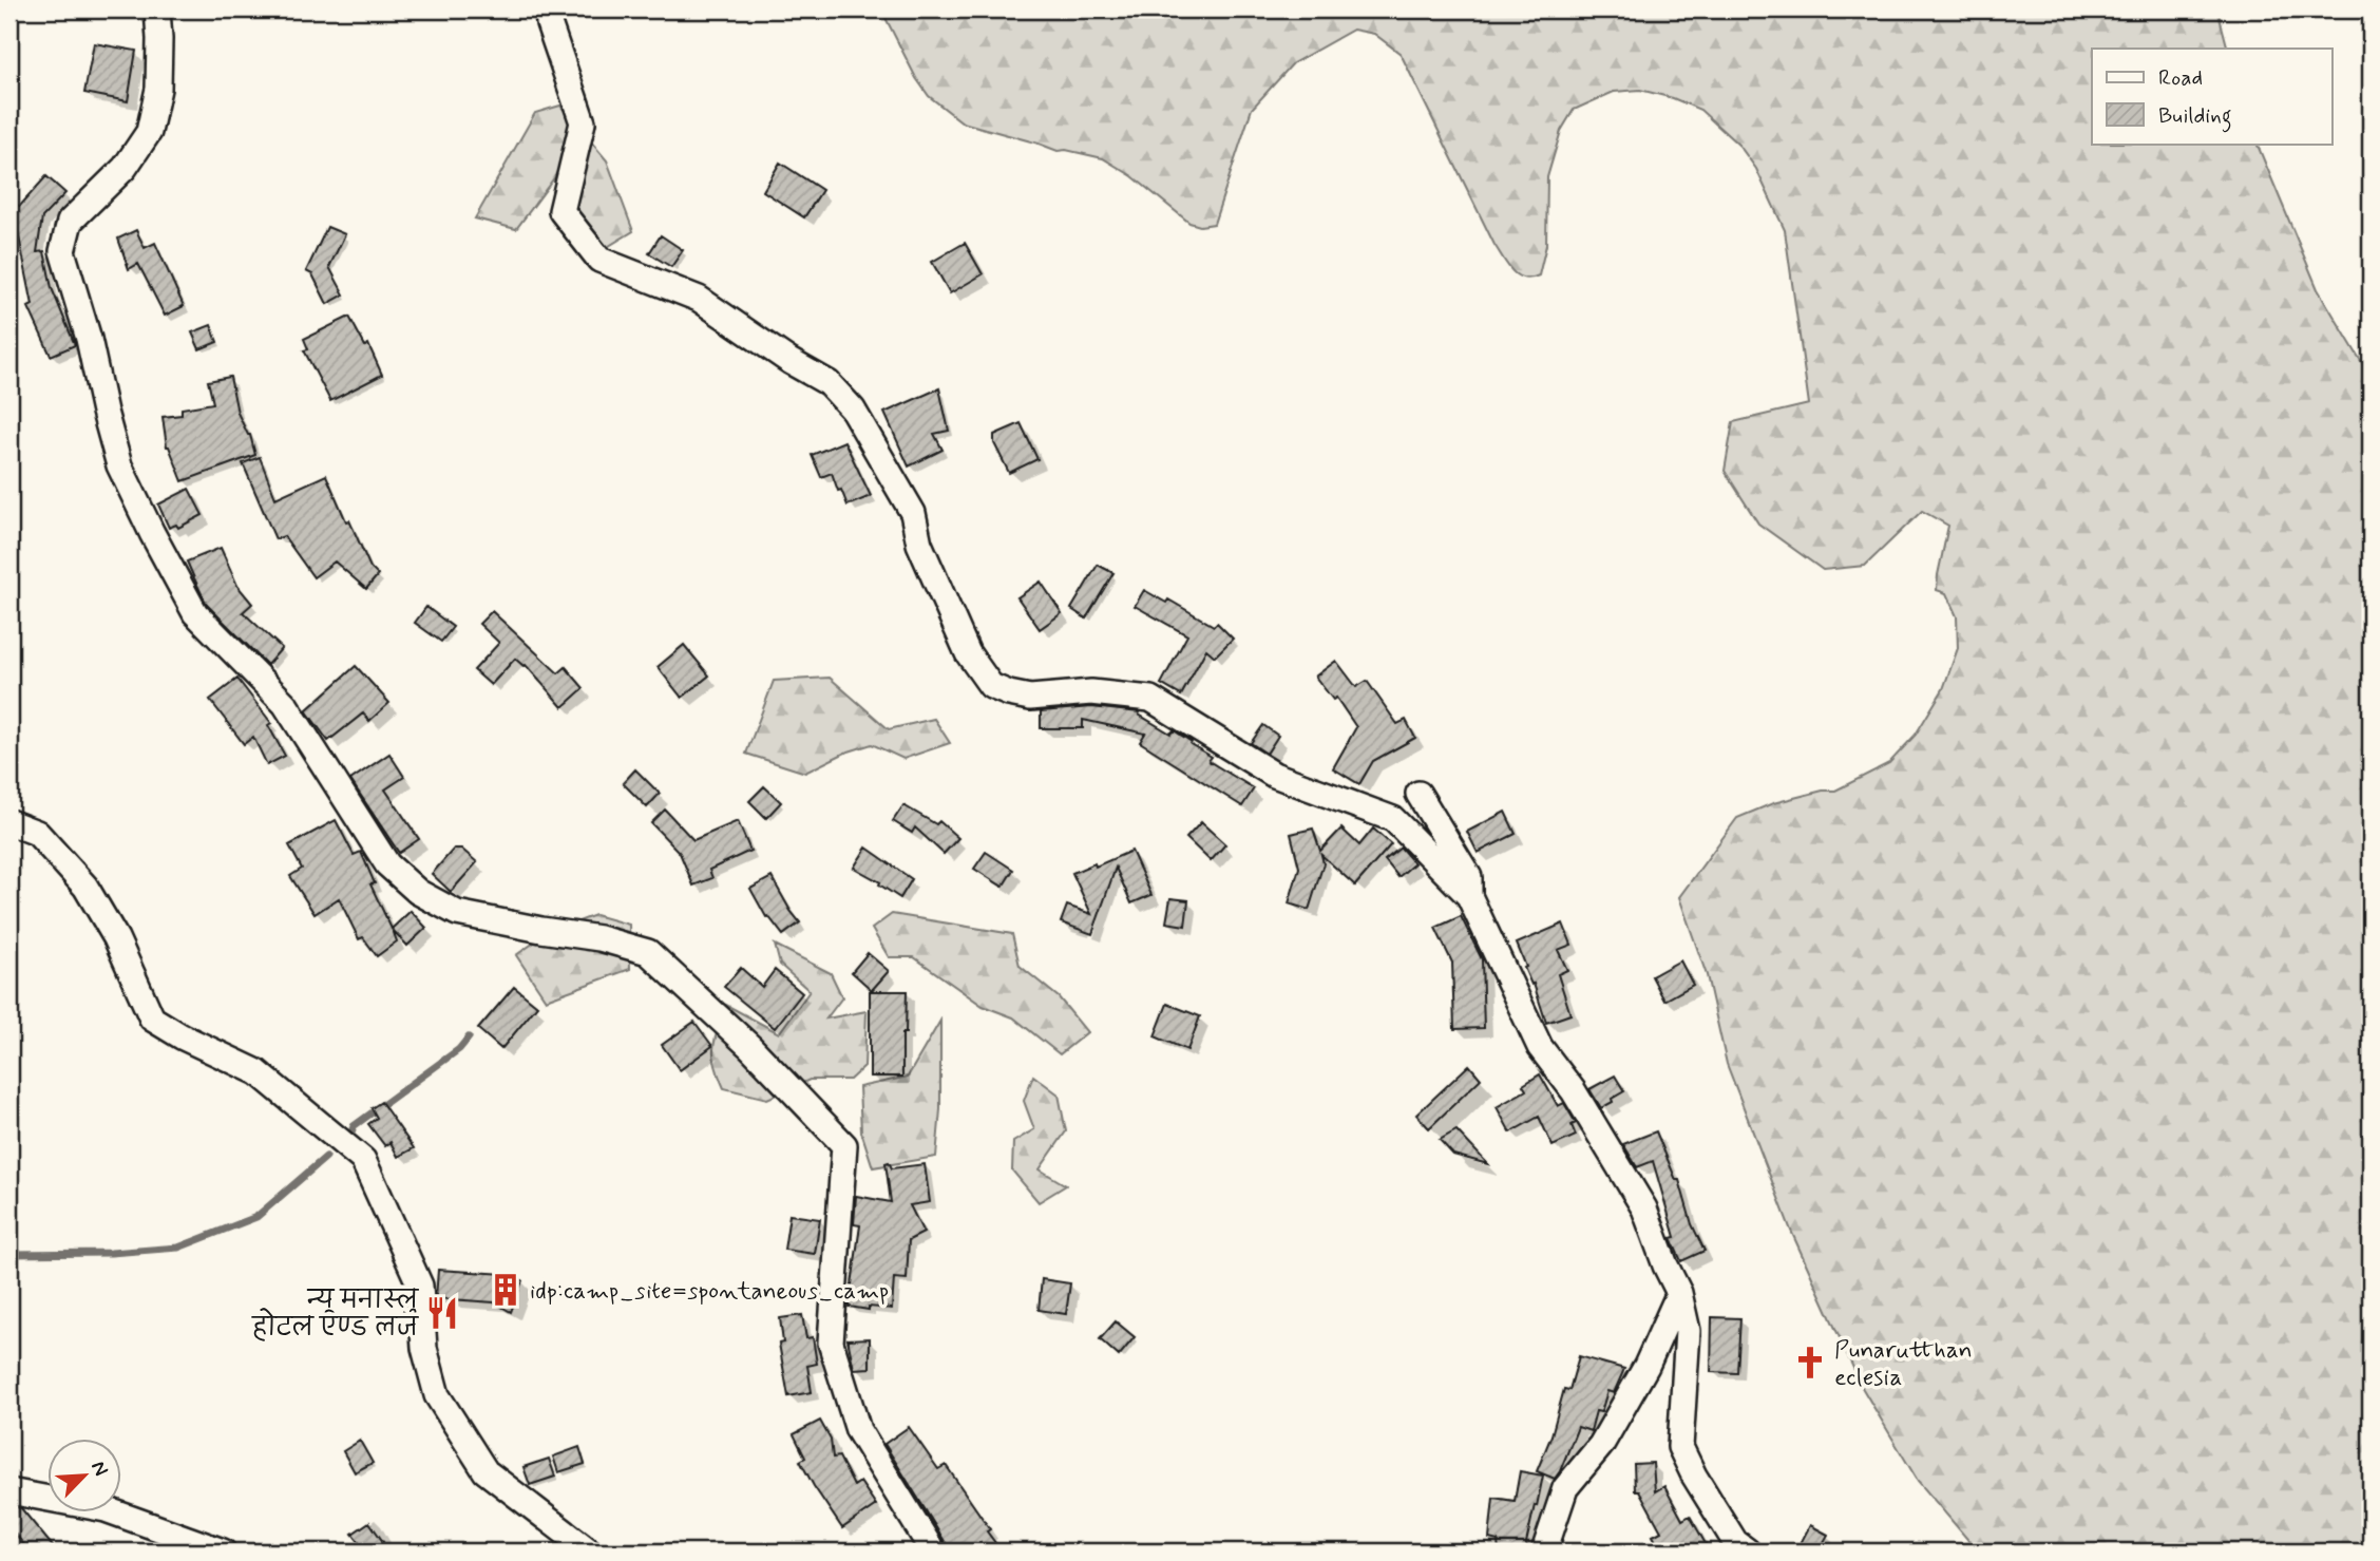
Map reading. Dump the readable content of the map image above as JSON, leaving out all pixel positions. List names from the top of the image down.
{
  "places": {
    "building": ["idp:camp_site=spontaneous_camp"],
    "restaurant": ["न्यू मनास्लु होटल एण्ड लज"],
    "church": ["Punarutthan eclesia"]
  },
  "legend": ["Road", "Building"],
  "north": "top right"
}
